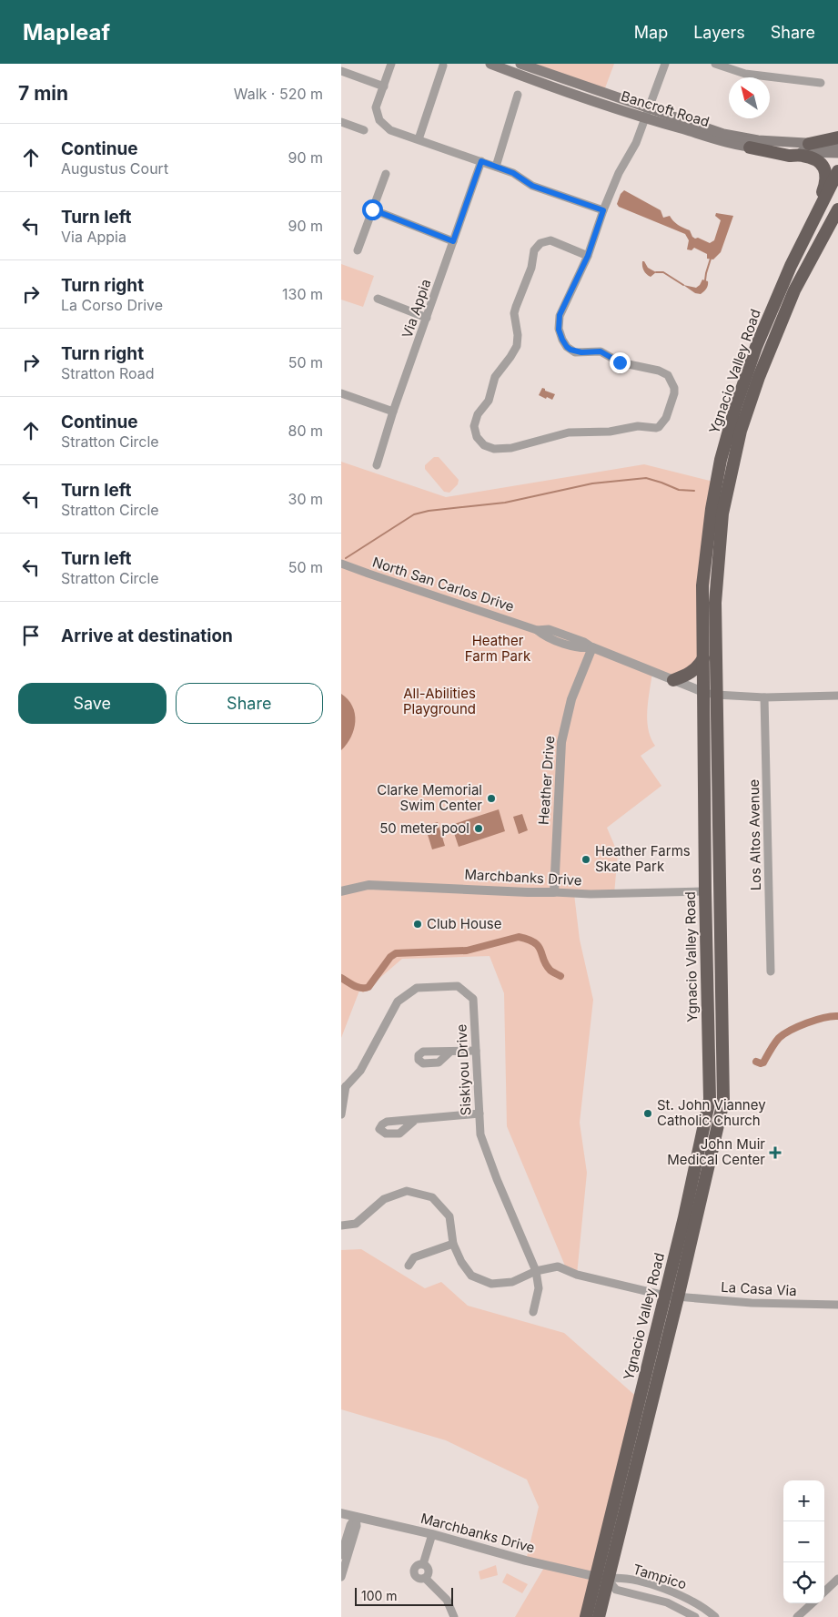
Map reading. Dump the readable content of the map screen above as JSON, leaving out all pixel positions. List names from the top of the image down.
{
  "streets": {
    "highway": ["Ygnacio Valley Road"],
    "main road": ["Bancroft Road"],
    "street": [
      "Via Appia",
      "North San Carlos Drive",
      "Heather Drive",
      "Los Altos Avenue",
      "Marchbanks Drive",
      "Siskiyou Drive",
      "La Casa Via",
      "Tampico"
    ]
  },
  "crossings": [
    ["Ygnacio Valley Road", "North San Carlos Drive"],
    ["Ygnacio Valley Road", "Marchbanks Drive"],
    ["Ygnacio Valley Road", "La Casa Via"],
    ["Ygnacio Valley Road", "Tampico"],
    ["North San Carlos Drive", "Heather Drive"],
    ["Heather Drive", "Marchbanks Drive"],
    ["Marchbanks Drive", "Tampico"],
    ["Siskiyou Drive", "La Casa Via"]
  ],
  "parks": ["Heather Farm Park", "All-Abilities Playground"],
  "places": {
    "other": [
      "Clarke Memorial Swim Center",
      "50 meter pool",
      "Heather Farms Skate Park",
      "Club House",
      "St. John Vianney Catholic Church"
    ],
    "health": ["John Muir Medical Center"]
  },
  "scale_bar": "100 m",
  "north": "top left",
  "page": {
    "header": "Mapleaf",
    "nav": ["Map", "Layers", "Share"],
    "heading": ["7 min", "Walk · 520 m"],
    "list": [
      ["Continue", "Augustus Court", "90 m"],
      ["Turn left", "Via Appia", "90 m"],
      ["Turn right", "La Corso Drive", "130 m"],
      ["Turn right", "Stratton Road", "50 m"],
      ["Continue", "Stratton Circle", "80 m"],
      ["Turn left", "Stratton Circle", "30 m"],
      ["Turn left", "Stratton Circle", "50 m"],
      "Arrive at destination"
    ],
    "buttons": ["Save", "Share"],
    "map_buttons": ["+", "−"],
    "scale": "100 m"
  }
}
